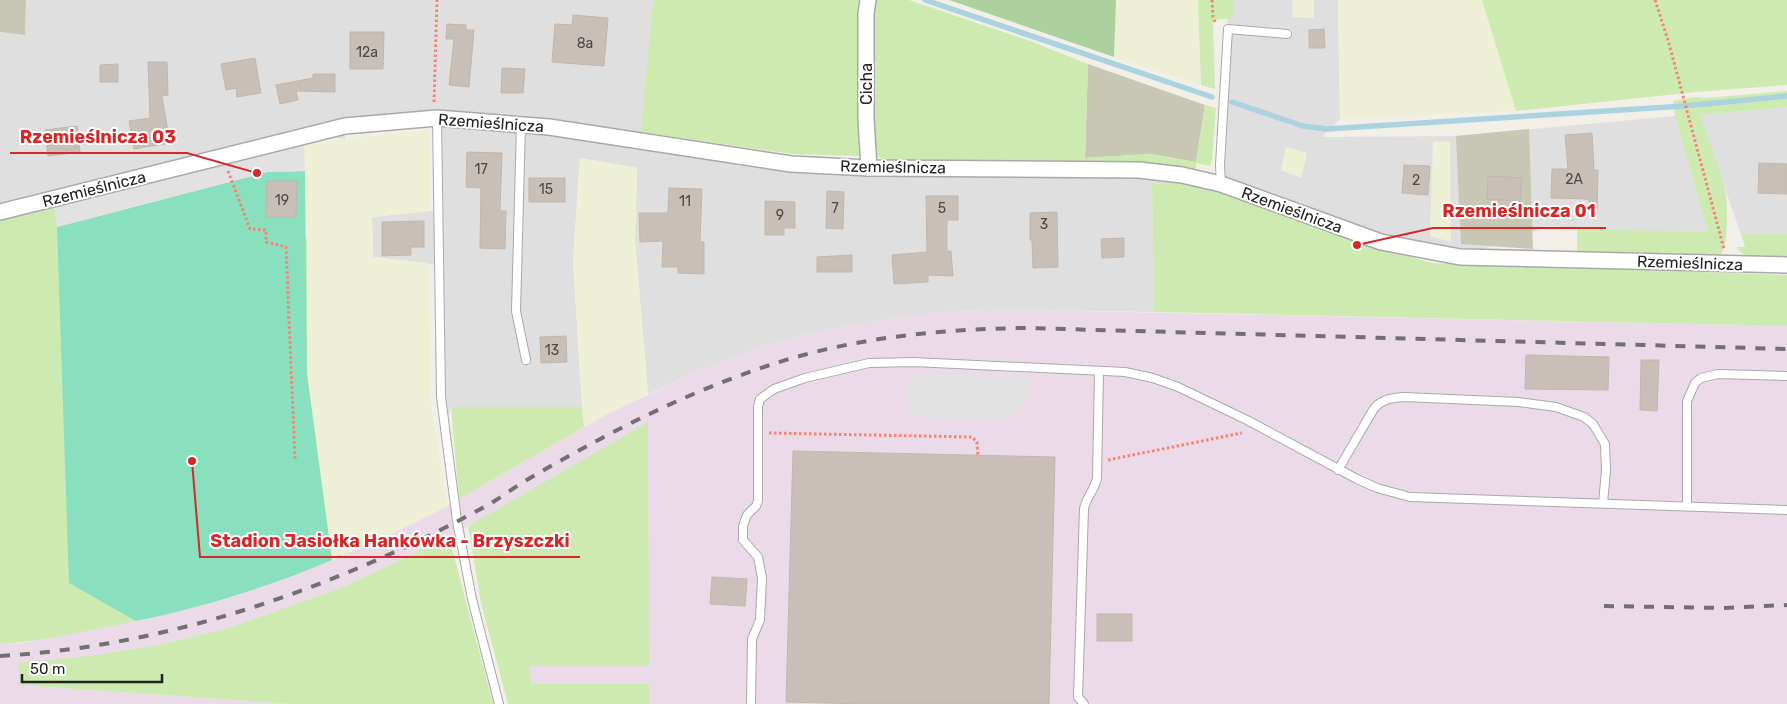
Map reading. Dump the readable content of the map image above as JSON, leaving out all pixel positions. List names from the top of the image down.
{
  "streets": {
    "street": ["Cicha", "Rzemieślnicza"]
  },
  "crossings": [
    ["Cicha", "Rzemieślnicza"]
  ],
  "places": ["Rzemieślnicza 03", "Rzemieślnicza 01", "Stadion Jasiołka Hankówka - Brzyszczki"],
  "house_numbers": [
    "8a",
    "12a",
    "17",
    "2A",
    "2",
    "15",
    "19",
    "11",
    "7",
    "5",
    "9",
    "3",
    "13"
  ],
  "scale_bar": "50 m"
}
